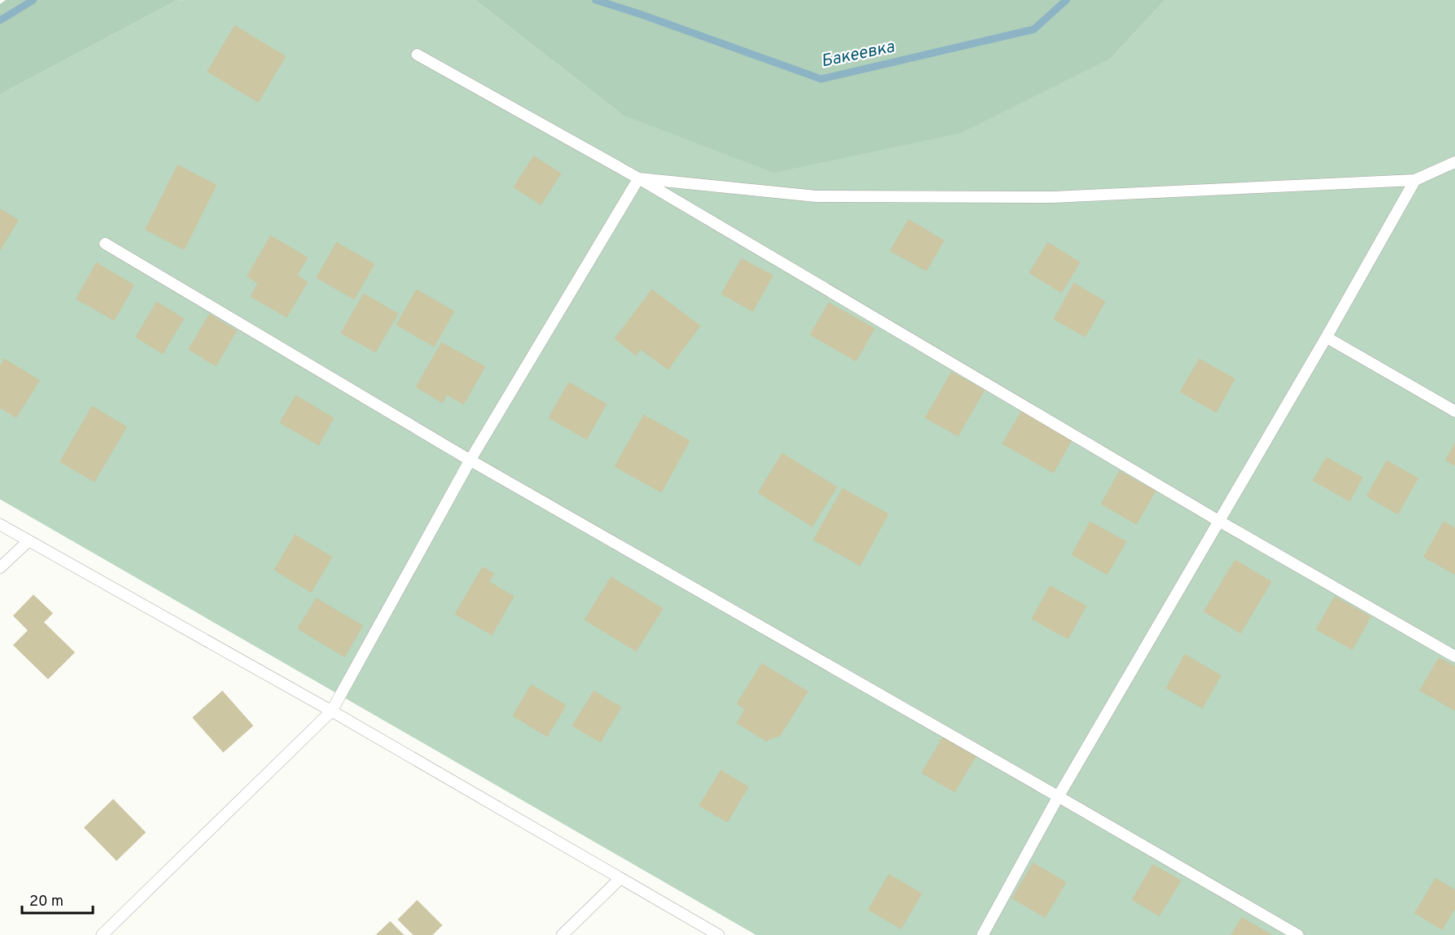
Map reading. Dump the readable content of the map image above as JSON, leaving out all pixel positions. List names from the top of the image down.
{
  "water": ["Бакеевка"],
  "scale_bar": "20 m"
}
